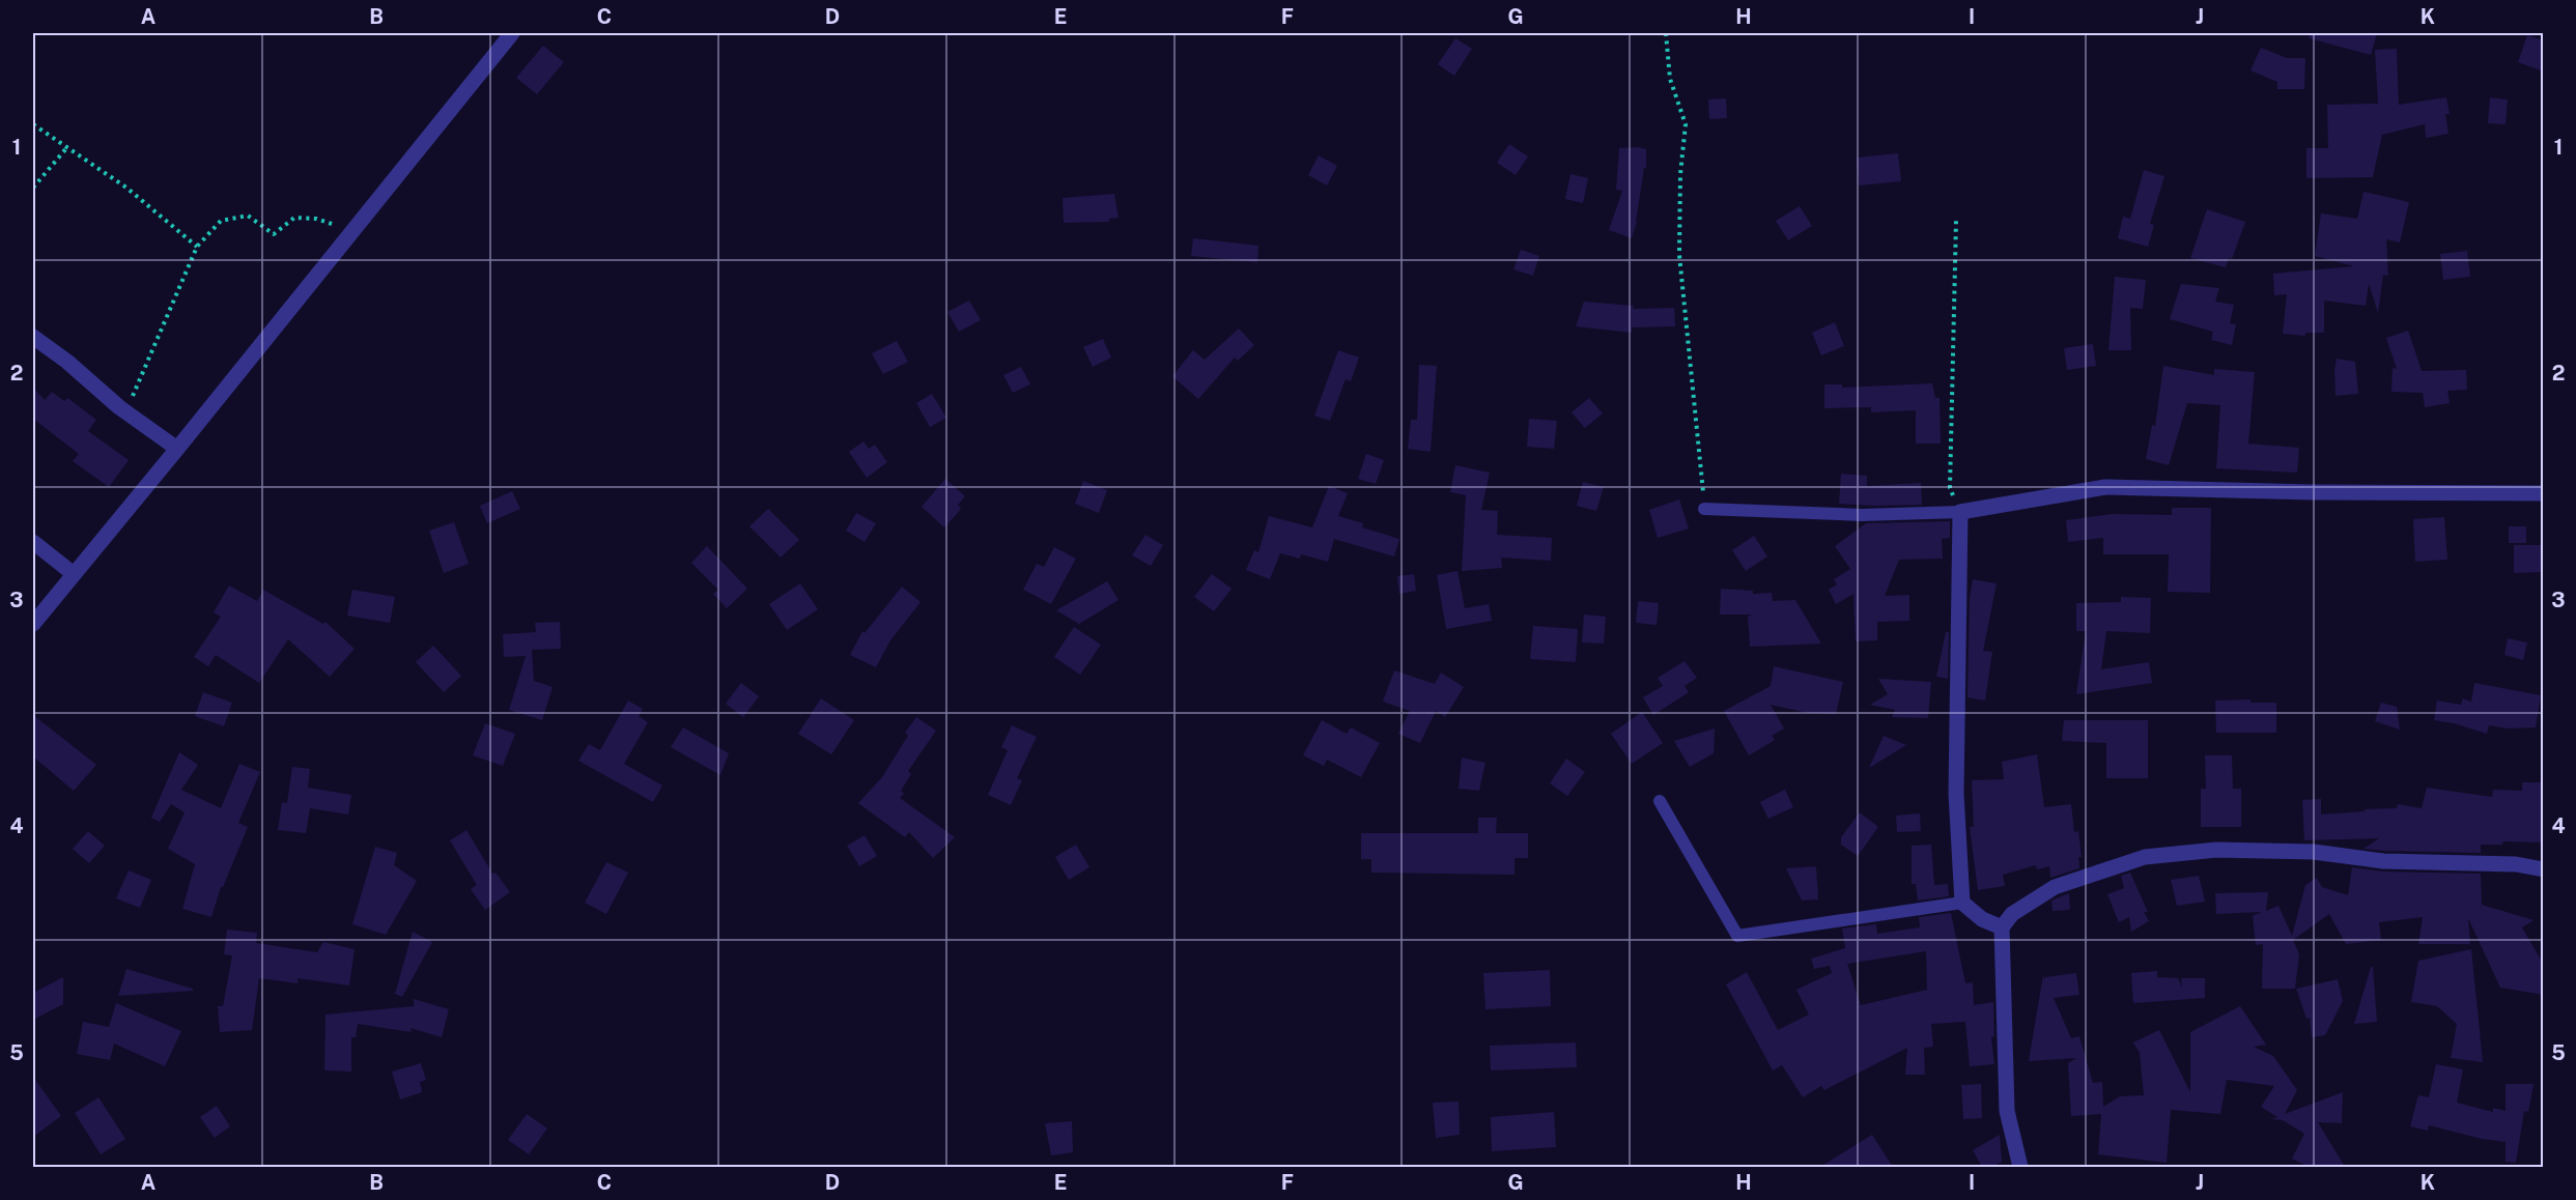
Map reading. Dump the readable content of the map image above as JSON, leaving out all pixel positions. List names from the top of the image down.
{
  "grid": {
    "columns": [
      "A",
      "B",
      "C",
      "D",
      "E",
      "F",
      "G",
      "H",
      "I",
      "J",
      "K"
    ],
    "rows": [
      "1",
      "2",
      "3",
      "4",
      "5"
    ]
  }
}
